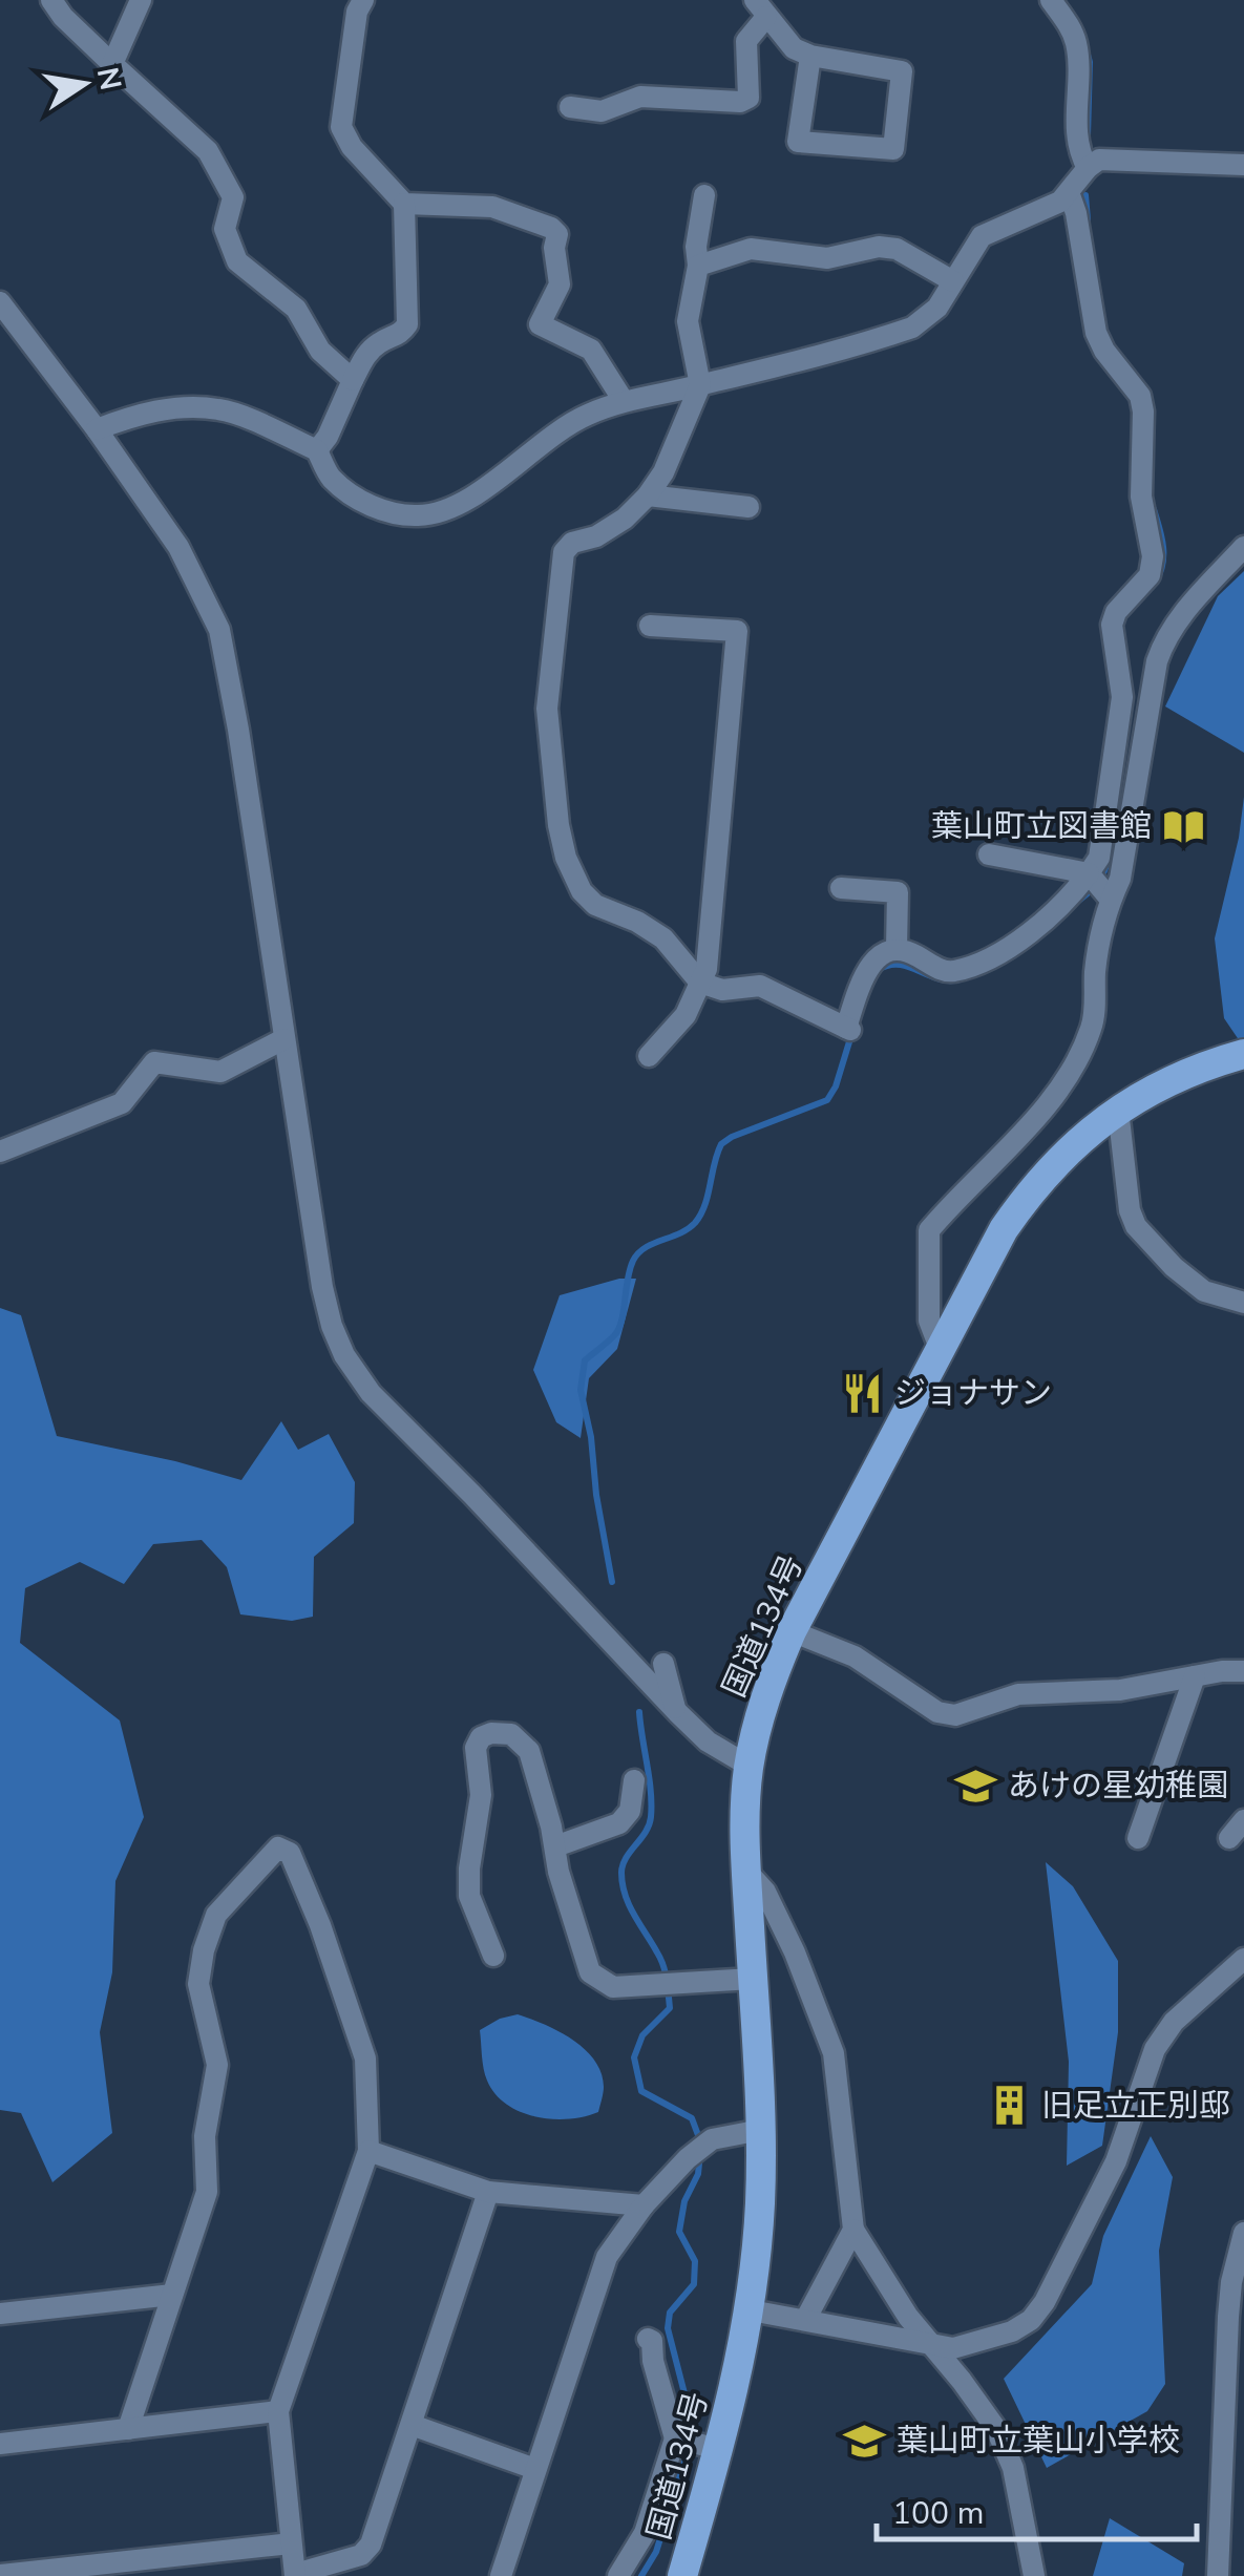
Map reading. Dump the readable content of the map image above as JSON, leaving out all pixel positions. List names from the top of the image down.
{
  "streets": {
    "highway": ["国道134号"]
  },
  "places": {
    "library": ["葉山町立図書館"],
    "restaurant": ["ジョナサン"],
    "school or university": ["あけの星幼稚園", "葉山町立葉山小学校"],
    "building": ["旧足立正別邸"]
  },
  "scale_bar": "100 m",
  "north": "right"
}
